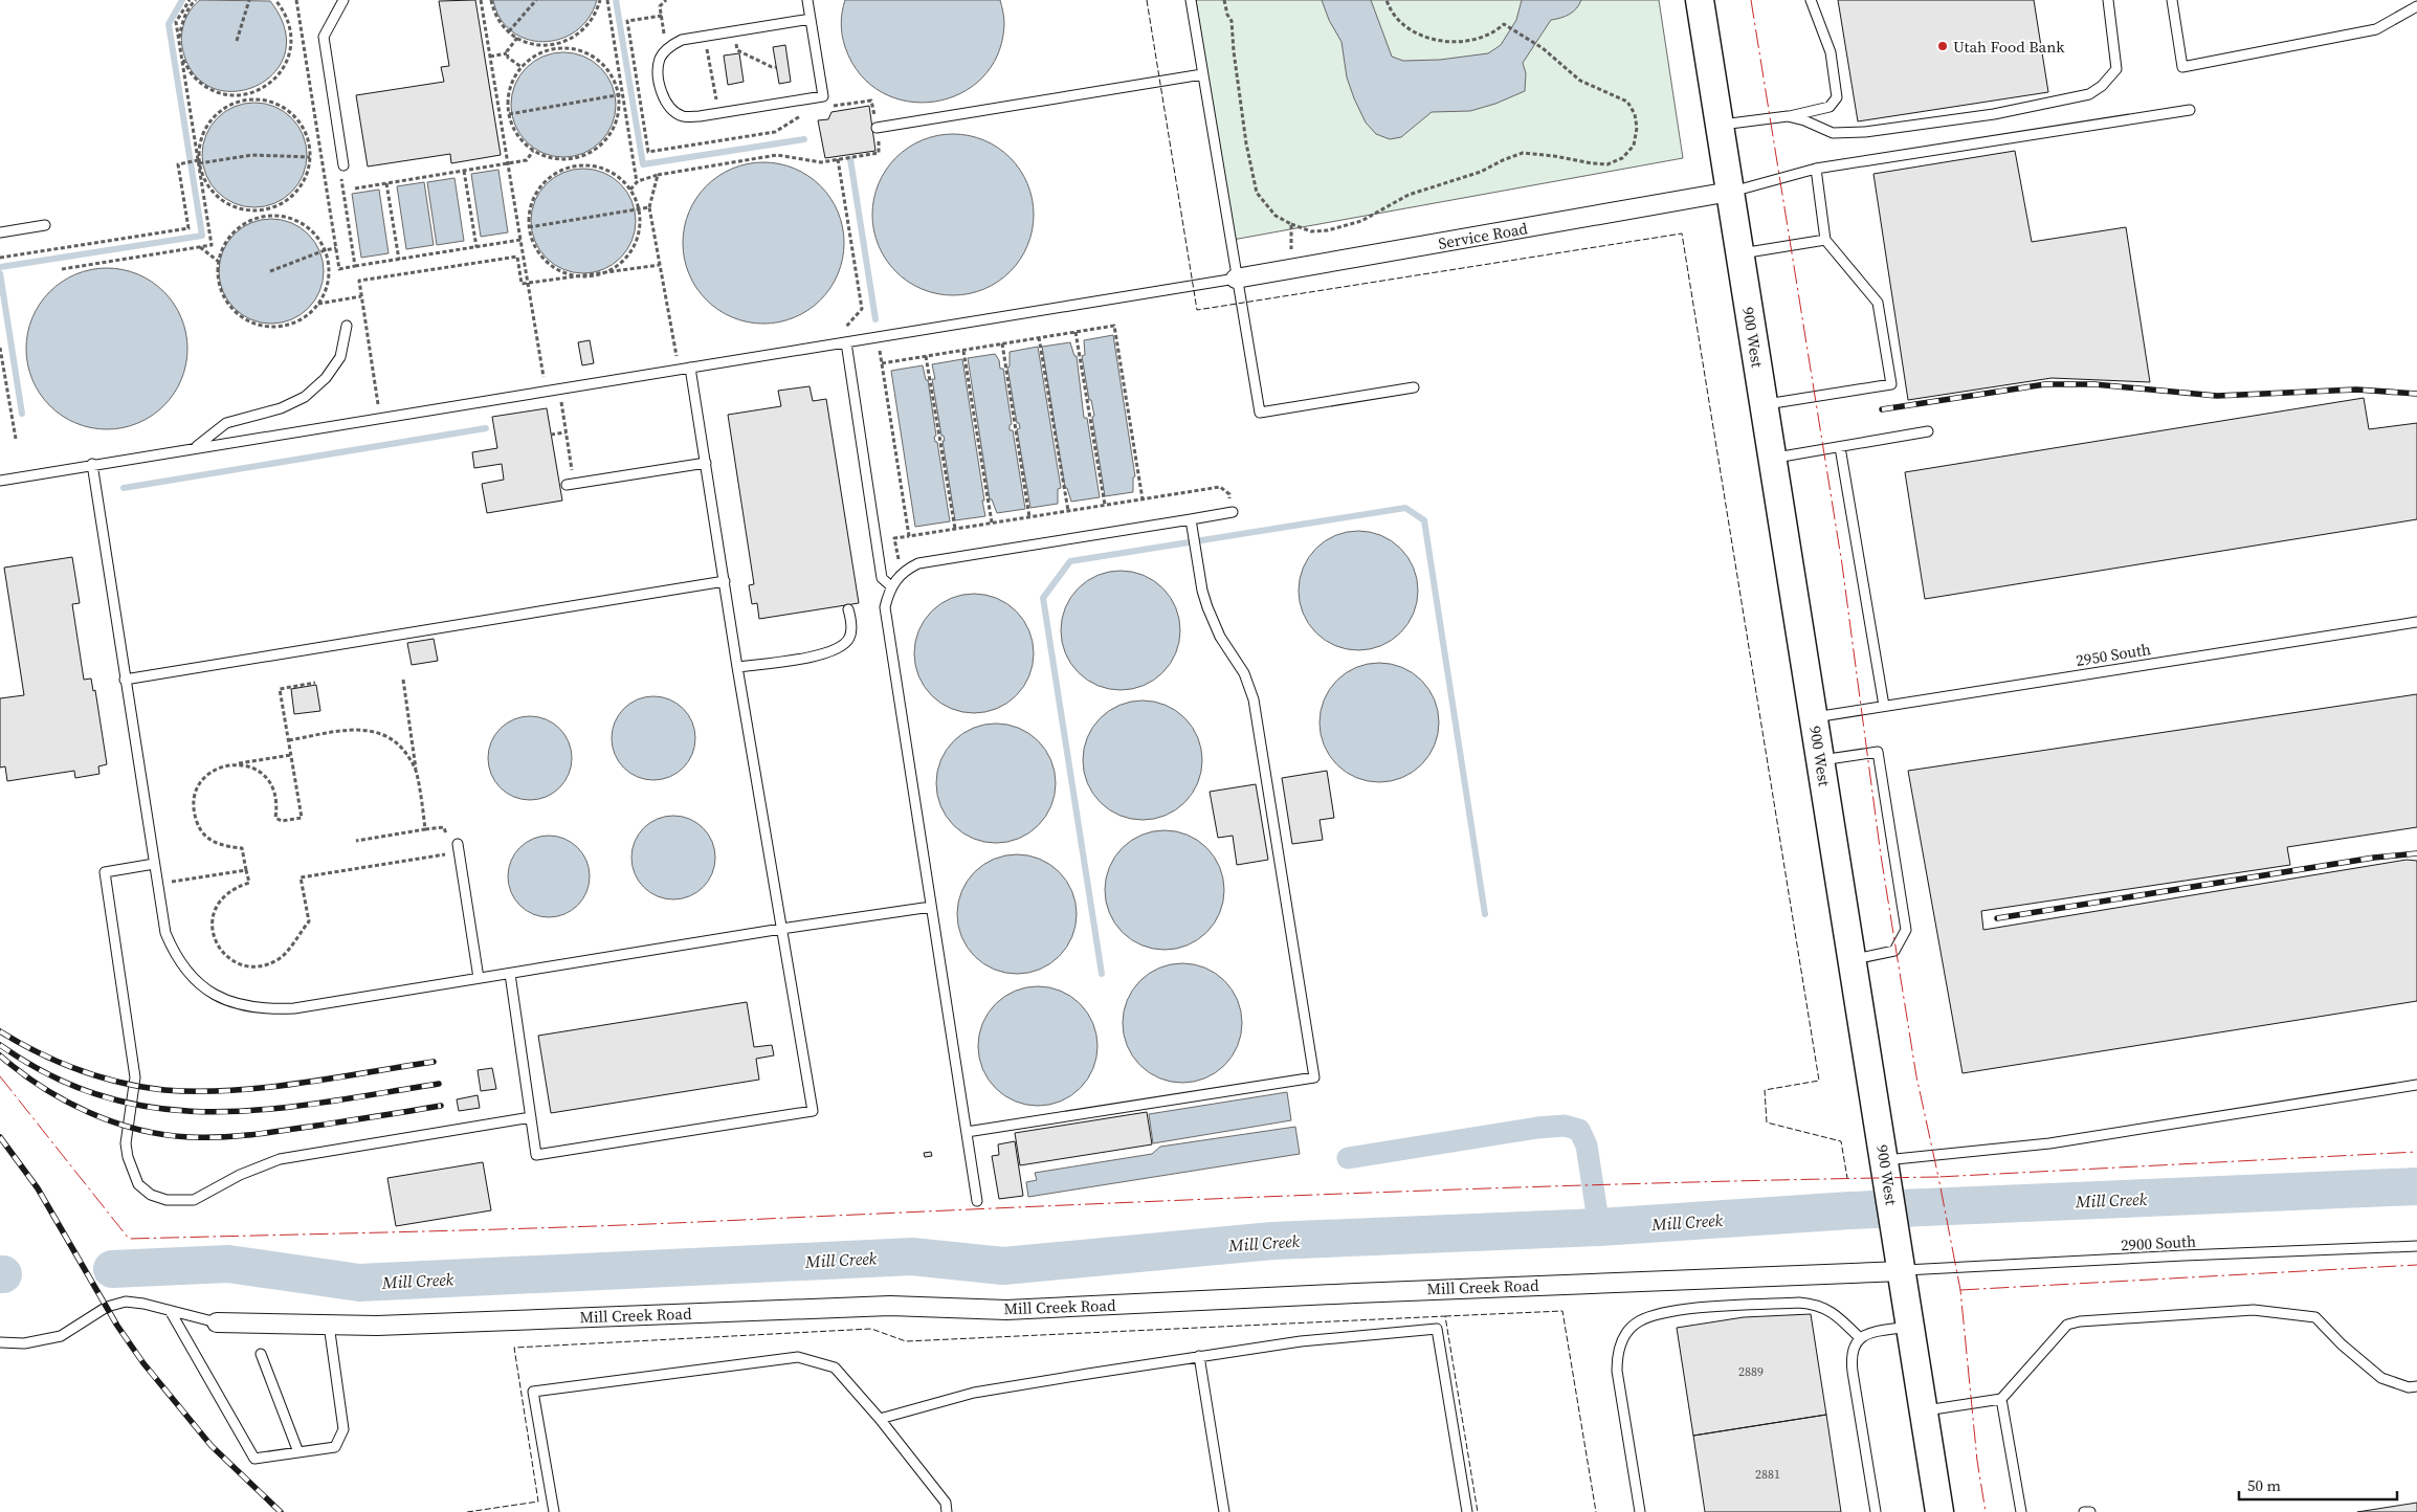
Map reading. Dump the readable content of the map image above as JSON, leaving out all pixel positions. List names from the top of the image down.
{
  "streets": {
    "main road": ["900 West"],
    "street": ["Service Road", "Mill Creek Road"],
    "lane": ["2950 South", "2900 South"]
  },
  "crossings": [
    ["Service Road", "900 West"],
    ["900 West", "2950 South"],
    ["900 West", "2900 South"],
    ["900 West", "Mill Creek Road"],
    ["2900 South", "Mill Creek Road"]
  ],
  "water": ["Mill Creek"],
  "places": ["Utah Food Bank"],
  "house_numbers": ["2889", "2881"],
  "scale_bar": "50 m"
}
